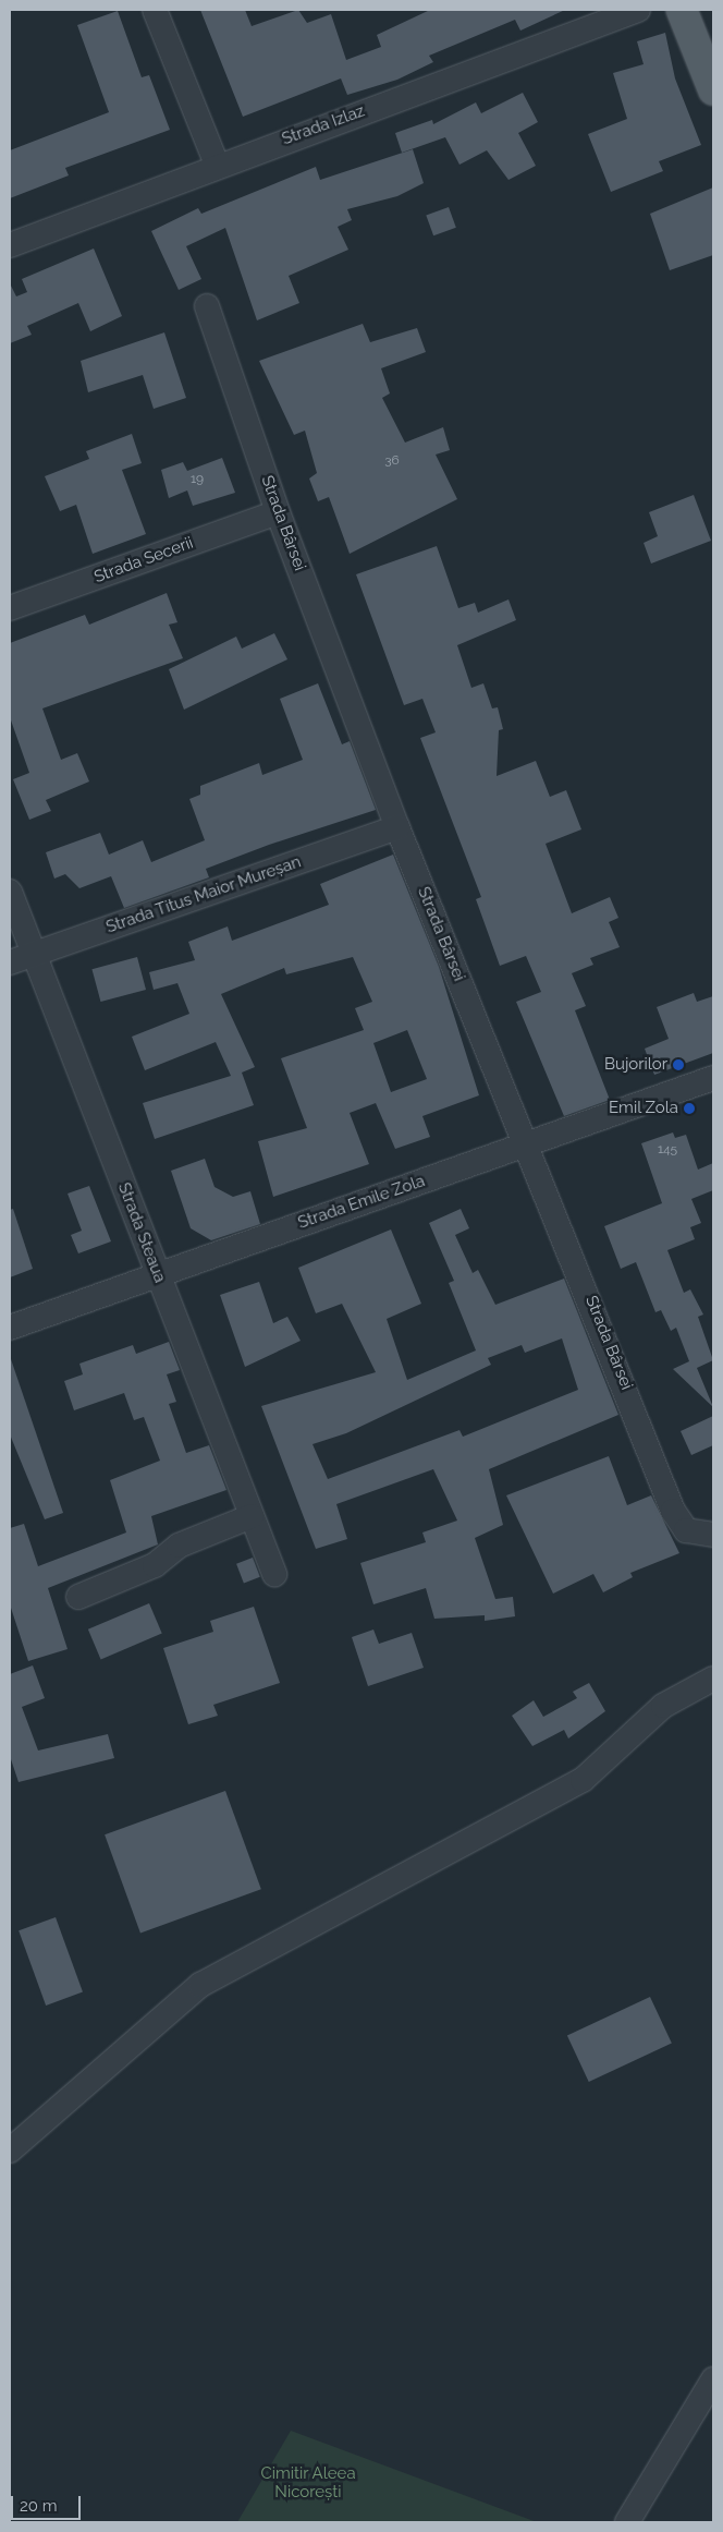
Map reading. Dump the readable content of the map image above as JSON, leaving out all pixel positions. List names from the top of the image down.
{
  "streets": {
    "street": [
      "Strada Izlaz",
      "Strada Bârsei",
      "Strada Secerii",
      "Strada Titus Maior Mureșan",
      "Strada Emile Zola",
      "Strada Steaua"
    ]
  },
  "crossings": [
    ["Strada Bârsei", "Strada Secerii"],
    ["Strada Bârsei", "Strada Titus Maior Mureșan"],
    ["Strada Bârsei", "Strada Emile Zola"],
    ["Strada Titus Maior Mureșan", "Strada Steaua"],
    ["Strada Emile Zola", "Strada Steaua"]
  ],
  "parks": ["Cimitir Aleea Nicorești"],
  "places": ["Bujorilor", "Emil Zola"],
  "house_numbers": ["36", "19", "145"],
  "scale_bar": "20 m"
}
